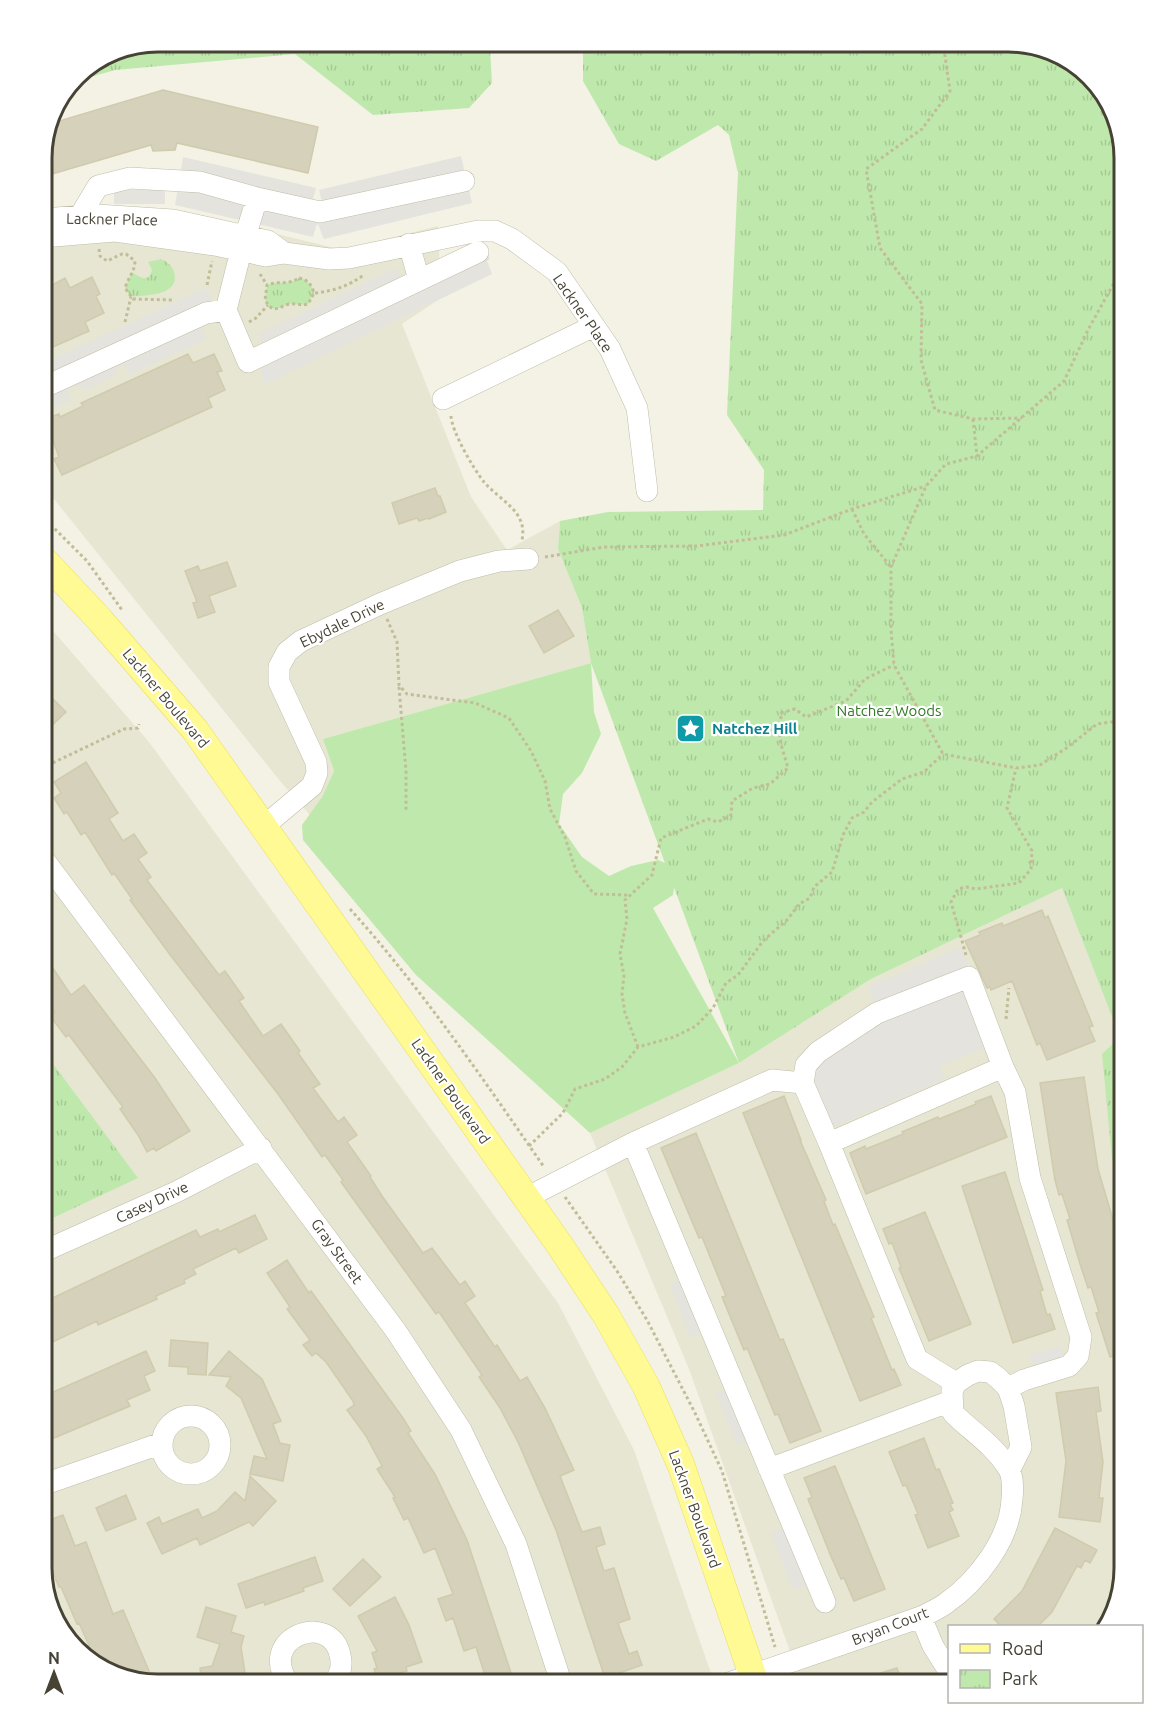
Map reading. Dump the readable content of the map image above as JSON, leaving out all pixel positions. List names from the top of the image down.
{
  "streets": {
    "main road": ["Lackner Boulevard"],
    "street": [
      "Lackner Place",
      "Ebydale Drive",
      "Casey Drive",
      "Gray Street",
      "Bryan Court"
    ]
  },
  "crossings": [
    ["Ebydale Drive", "Lackner Boulevard"],
    ["Casey Drive", "Gray Street"]
  ],
  "parks": ["Natchez Woods"],
  "places": {
    "place": ["Natchez Hill"]
  },
  "legend": ["Road", "Park"],
  "north": "top"
}
